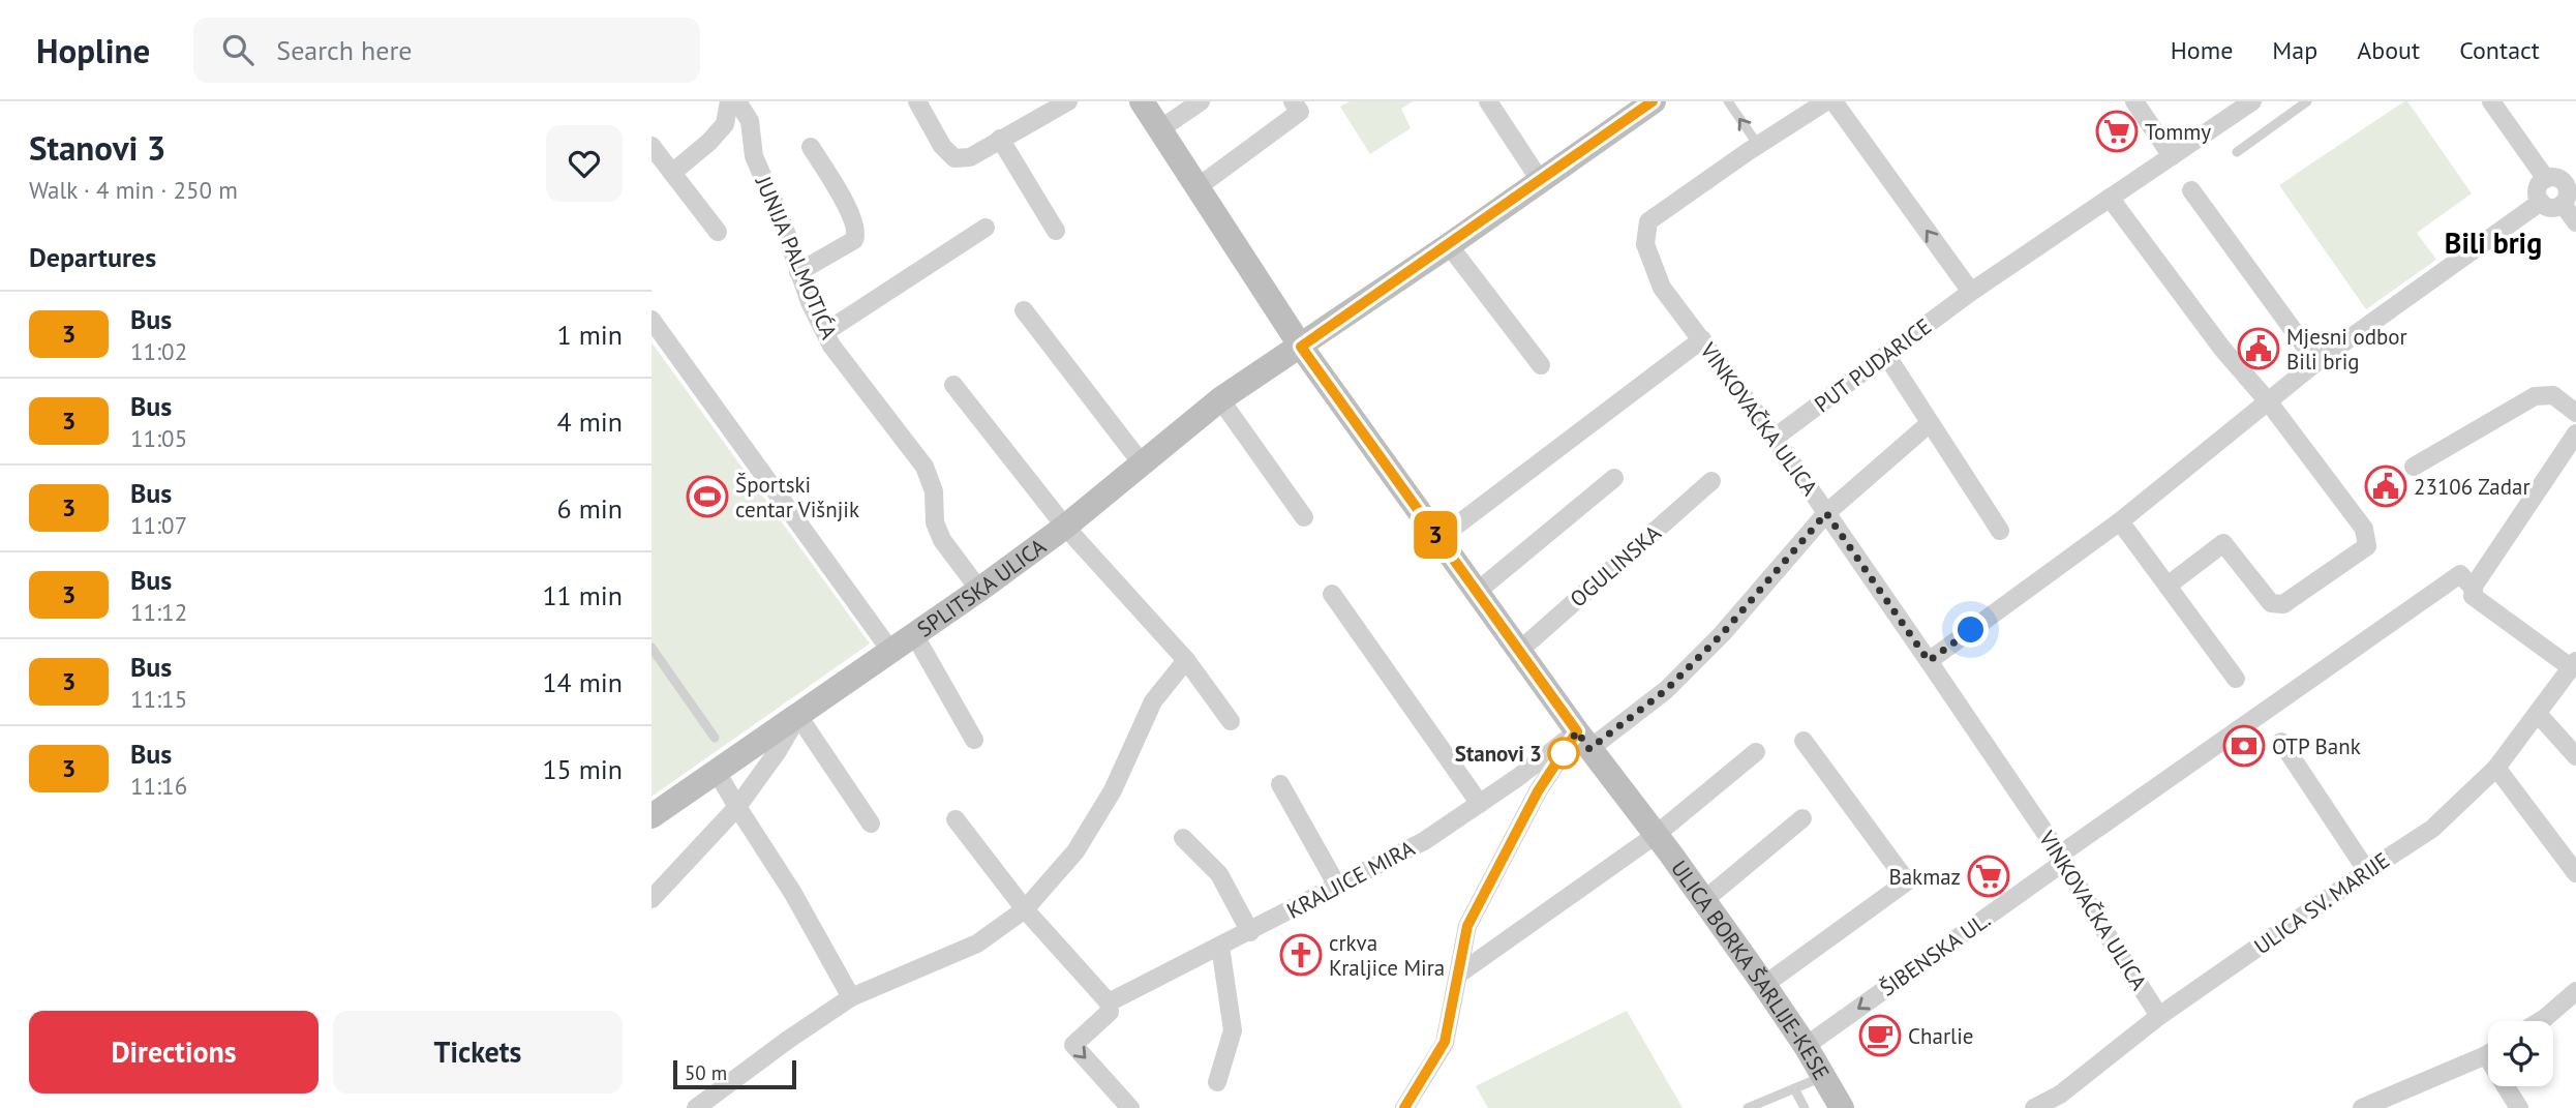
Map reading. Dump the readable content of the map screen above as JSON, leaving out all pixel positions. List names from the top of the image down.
{
  "streets": {
    "street": [
      "JUNIJA PALMOTIĆA",
      "PUT PUDARICE",
      "VINKOVAČKA ULICA",
      "OGULINSKA",
      "SPLITSKA ULICA",
      "KRALJICE MIRA",
      "ULICA SV. MARIJE",
      "ŠIBENSKA UL.",
      "ULICA BORKA ŠARLIJE-KESE"
    ]
  },
  "crossings": [
    ["JUNIJA PALMOTIĆA", "SPLITSKA ULICA"],
    ["PUT PUDARICE", "VINKOVAČKA ULICA"],
    ["VINKOVAČKA ULICA", "KRALJICE MIRA"],
    ["VINKOVAČKA ULICA", "ULICA SV. MARIJE"],
    ["VINKOVAČKA ULICA", "ŠIBENSKA UL."],
    ["OGULINSKA", "ULICA BORKA ŠARLIJE-KESE"],
    ["SPLITSKA ULICA", "ULICA BORKA ŠARLIJE-KESE"],
    ["KRALJICE MIRA", "ULICA BORKA ŠARLIJE-KESE"],
    ["ŠIBENSKA UL.", "ULICA BORKA ŠARLIJE-KESE"]
  ],
  "one_way": ["ŠIBENSKA UL."],
  "districts": ["Bili brig"],
  "places": {
    "supermarket": ["Tommy", "Bakmaz"],
    "public building": ["Mjesni odbor Bili brig", "23106 Zadar"],
    "sports": ["Športski centar Višnjik"],
    "bank": ["OTP Bank"],
    "other": ["Stanovi 3"],
    "church": ["crkva Kraljice Mira"],
    "cafe": ["Charlie"]
  },
  "lines": ["bus line 3"],
  "scale_bar": "50 m",
  "page": {
    "header": "Hopline",
    "search": "Search here",
    "nav": [
      "Home",
      "Map",
      "About",
      "Contact"
    ],
    "heading": [
      ["Stanovi 3", "Walk · 4 min · 250 m"],
      "Departures"
    ],
    "on_map": "3",
    "list": [
      {
        "mark": "3",
        "name": "Bus",
        "note": "11:02",
        "value": "1 min"
      },
      {
        "mark": "3",
        "name": "Bus",
        "note": "11:05",
        "value": "4 min"
      },
      {
        "mark": "3",
        "name": "Bus",
        "note": "11:07",
        "value": "6 min"
      },
      {
        "mark": "3",
        "name": "Bus",
        "note": "11:12",
        "value": "11 min"
      },
      {
        "mark": "3",
        "name": "Bus",
        "note": "11:15",
        "value": "14 min"
      },
      {
        "mark": "3",
        "name": "Bus",
        "note": "11:16",
        "value": "15 min"
      }
    ],
    "buttons": ["Directions", "Tickets"],
    "scale": "50 m"
  }
}
